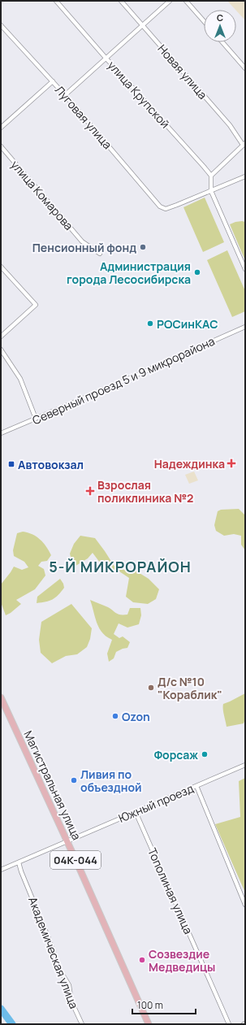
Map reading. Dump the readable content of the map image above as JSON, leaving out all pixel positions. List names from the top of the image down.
{
  "streets": {
    "main road": ["Магистральная улица", "04К-044"],
    "street": [
      "Новая улица",
      "улица Крупской",
      "Луговая улица",
      "улица Комарова",
      "Северный проезд 5 и 9 микрорайона",
      "Южный проезд",
      "Тополиная улица",
      "Академическая улица"
    ]
  },
  "crossings": [
    ["Магистральная улица", "Южный проезд"],
    ["Южный проезд", "Тополиная улица"],
    ["Южный проезд", "Академическая улица"]
  ],
  "districts": ["5-Й МИКРОРАЙОН"],
  "places": {
    "other": [
      "Пенсионный фонд",
      "Администрация города Лесосибирска",
      "РОСинКАС",
      "Д/с №10 \"Кораблик\"",
      "Ozon",
      "Форсаж",
      "Ливия по объездной",
      "Созвездие Медведицы"
    ],
    "health": ["Надеждинка", "Взрослая поликлиника №2"],
    "transit": ["Автовокзал"]
  },
  "scale_bar": "100 m",
  "north": "top"
}
